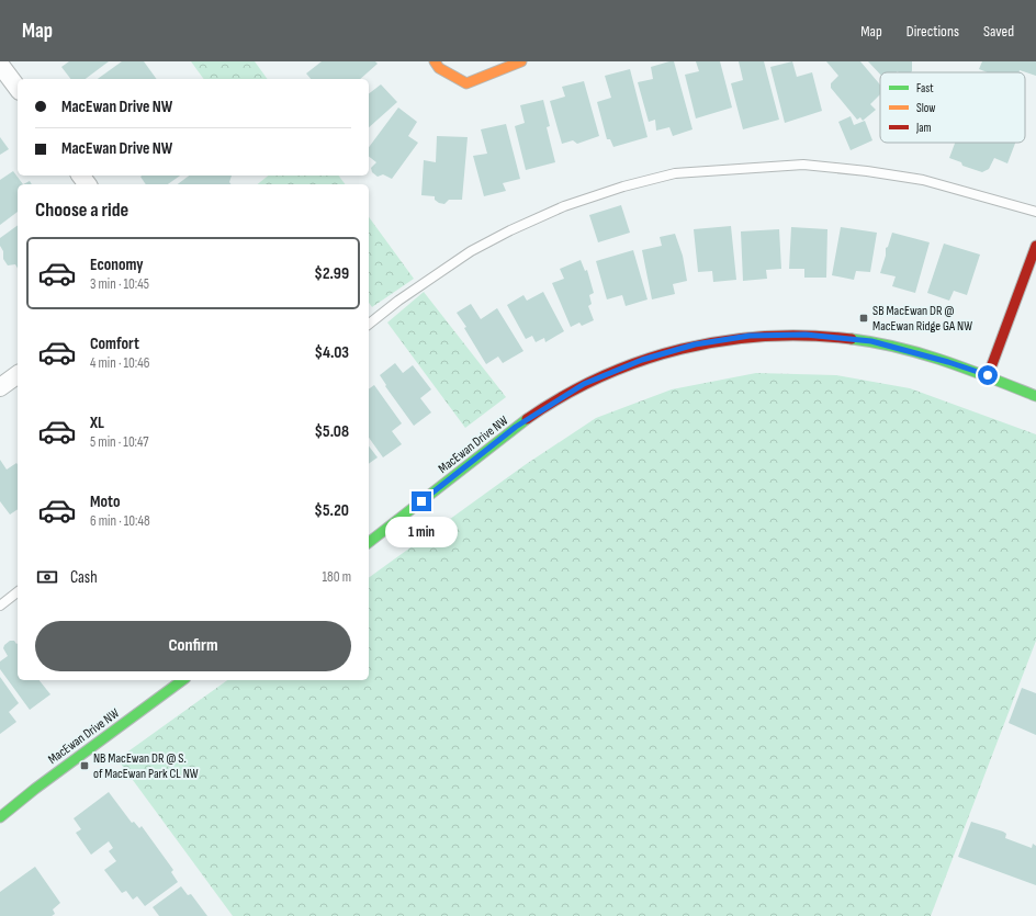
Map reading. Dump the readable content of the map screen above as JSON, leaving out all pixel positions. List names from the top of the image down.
{
  "streets": {
    "street": ["MacEwan Drive NW"]
  },
  "places": {
    "transit": ["SB MacEwan DR @ MacEwan Ridge GA NW", "NB MacEwan DR @ S. of MacEwan Park CL NW"]
  },
  "legend": ["Fast", "Slow", "Jam"],
  "page": {
    "header": "Map",
    "nav": ["Map", "Directions", "Saved"],
    "banner": ["MacEwan Drive NW", "MacEwan Drive NW"],
    "heading": "Choose a ride",
    "list": [
      {
        "name": "Economy",
        "note": "3 min · 10:45",
        "value": "$2.99"
      },
      {
        "name": "Comfort",
        "note": "4 min · 10:46",
        "value": "$4.03"
      },
      {
        "name": "XL",
        "note": "5 min · 10:47",
        "value": "$5.08"
      },
      {
        "name": "Moto",
        "note": "6 min · 10:48",
        "value": "$5.20"
      }
    ],
    "bubble": "1 min",
    "pay": ["Cash", "180 m"],
    "buttons": "Confirm"
  }
}
